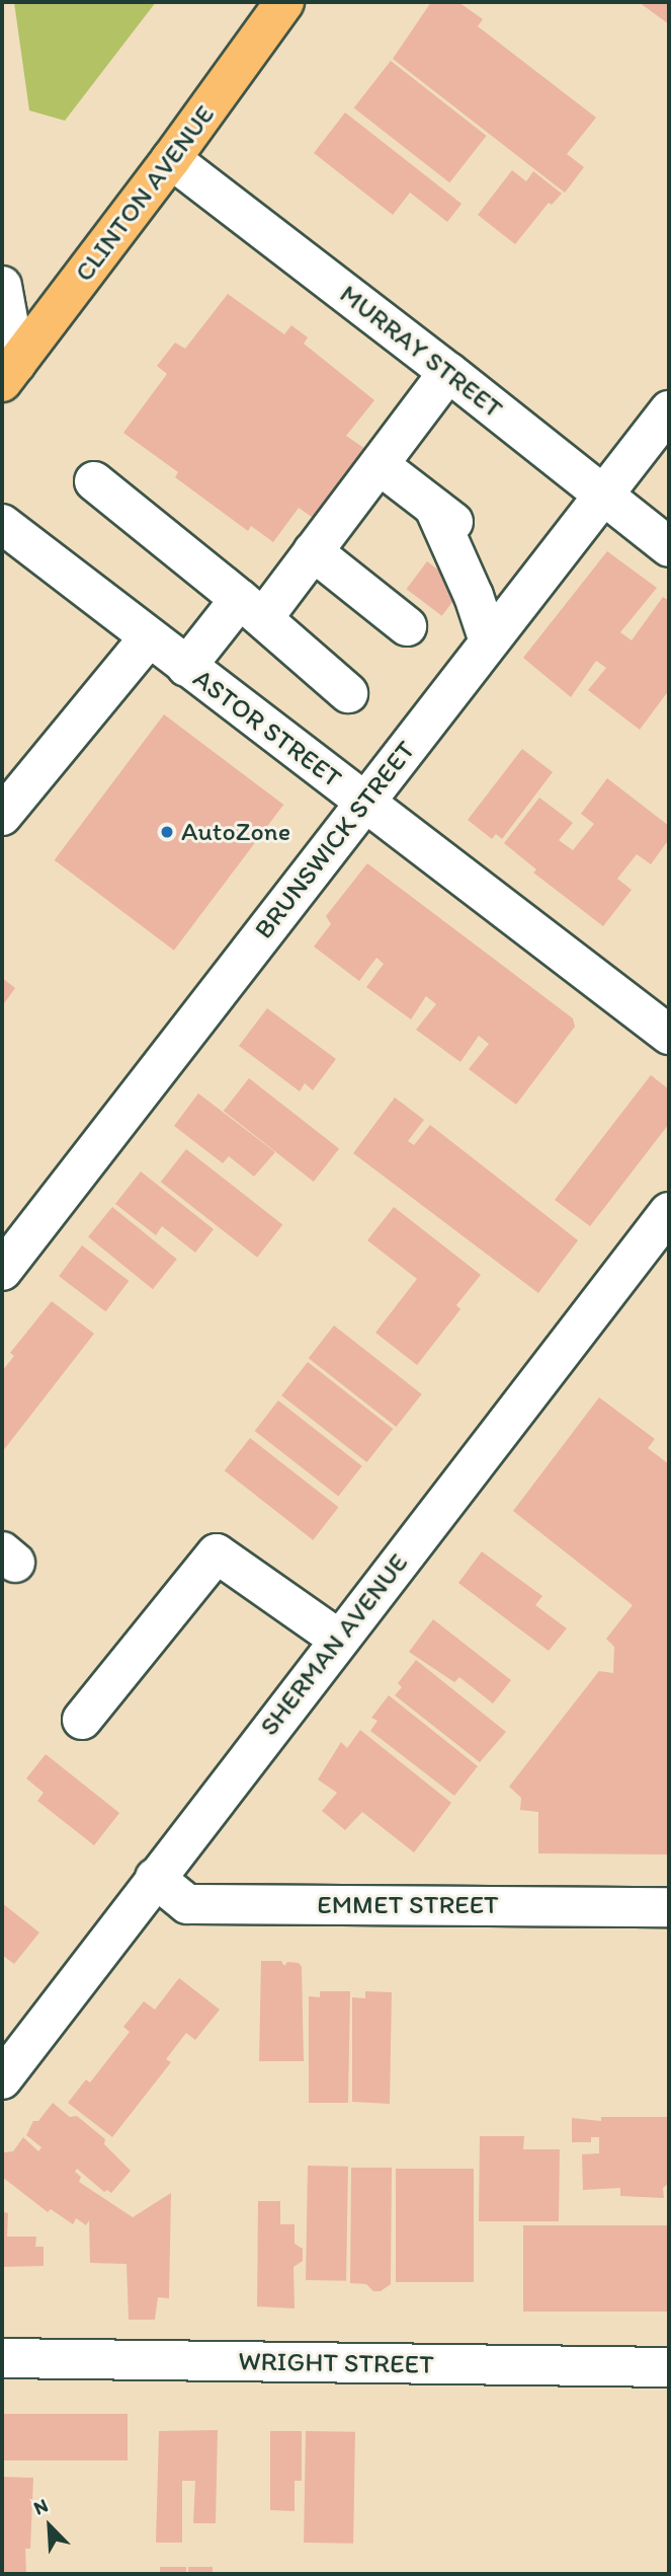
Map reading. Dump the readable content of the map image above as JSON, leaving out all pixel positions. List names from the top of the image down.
{
  "streets": {
    "main road": ["CLINTON AVENUE"],
    "street": [
      "MURRAY STREET",
      "ASTOR STREET",
      "BRUNSWICK STREET",
      "SHERMAN AVENUE",
      "EMMET STREET",
      "WRIGHT STREET"
    ]
  },
  "crossings": [
    ["CLINTON AVENUE", "MURRAY STREET"],
    ["MURRAY STREET", "BRUNSWICK STREET"],
    ["ASTOR STREET", "BRUNSWICK STREET"],
    ["SHERMAN AVENUE", "EMMET STREET"]
  ],
  "places": ["AutoZone"],
  "north": "top left"
}
